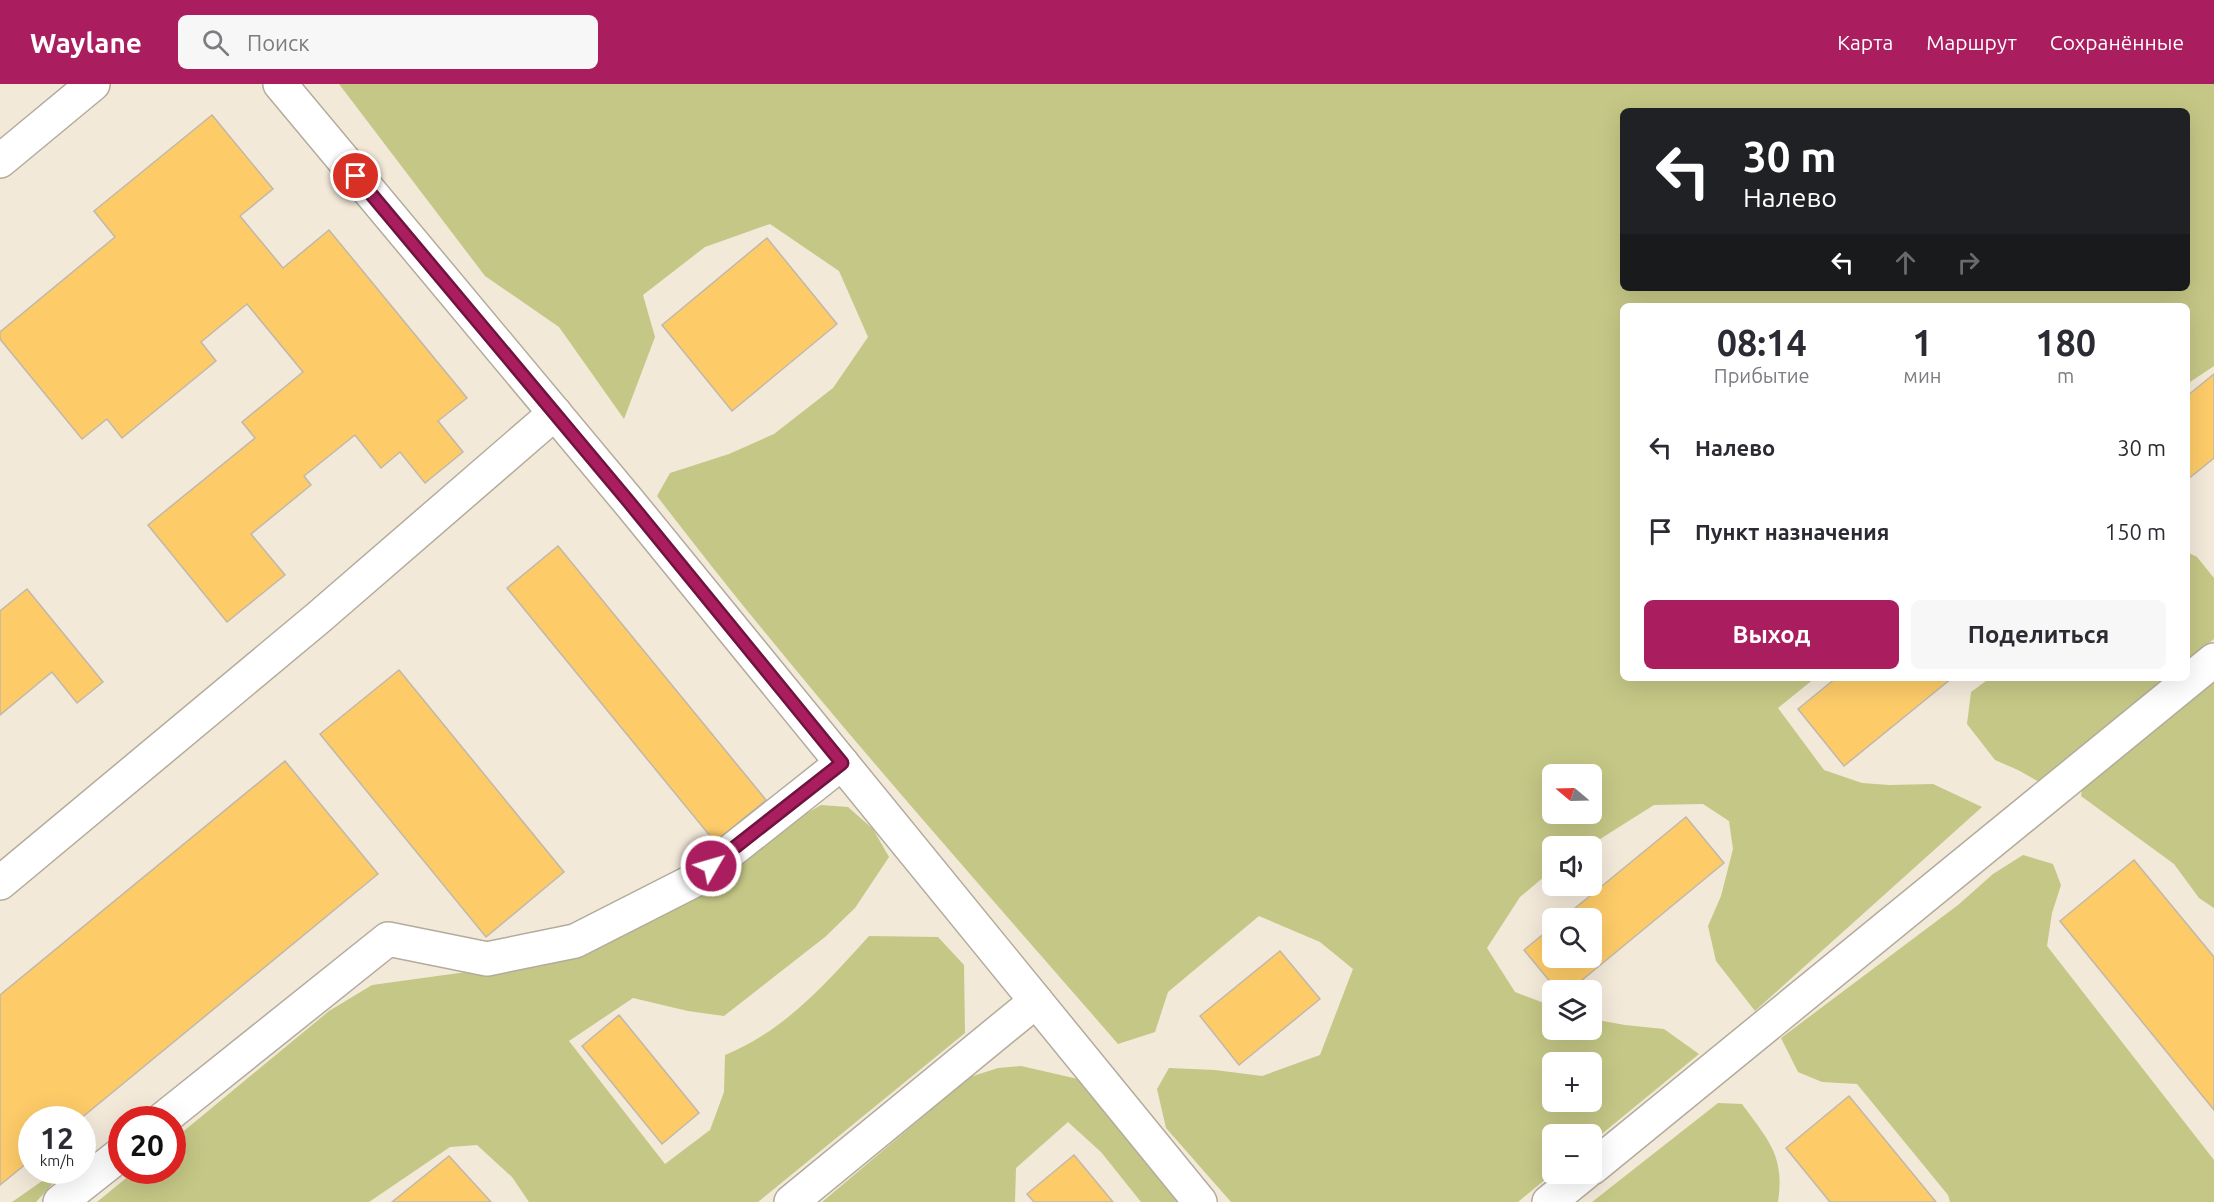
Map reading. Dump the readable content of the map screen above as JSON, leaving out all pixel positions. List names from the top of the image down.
{
  "north": "left",
  "page": {
    "header": "Waylane",
    "search": "Поиск",
    "nav": ["Карта", "Маршрут", "Сохранённые"],
    "turn": ["30 m", "Налево"],
    "eta": [
      "08:14",
      "Прибытие",
      "1",
      "мин",
      "180",
      "m"
    ],
    "list": [
      {
        "name": "Налево",
        "value": "30 m"
      },
      {
        "name": "Пункт назначения",
        "value": "150 m"
      }
    ],
    "buttons": ["Выход", "Поделиться"],
    "map_buttons": ["+", "−"],
    "speed": "12 km/h",
    "limit": "20"
  }
}
